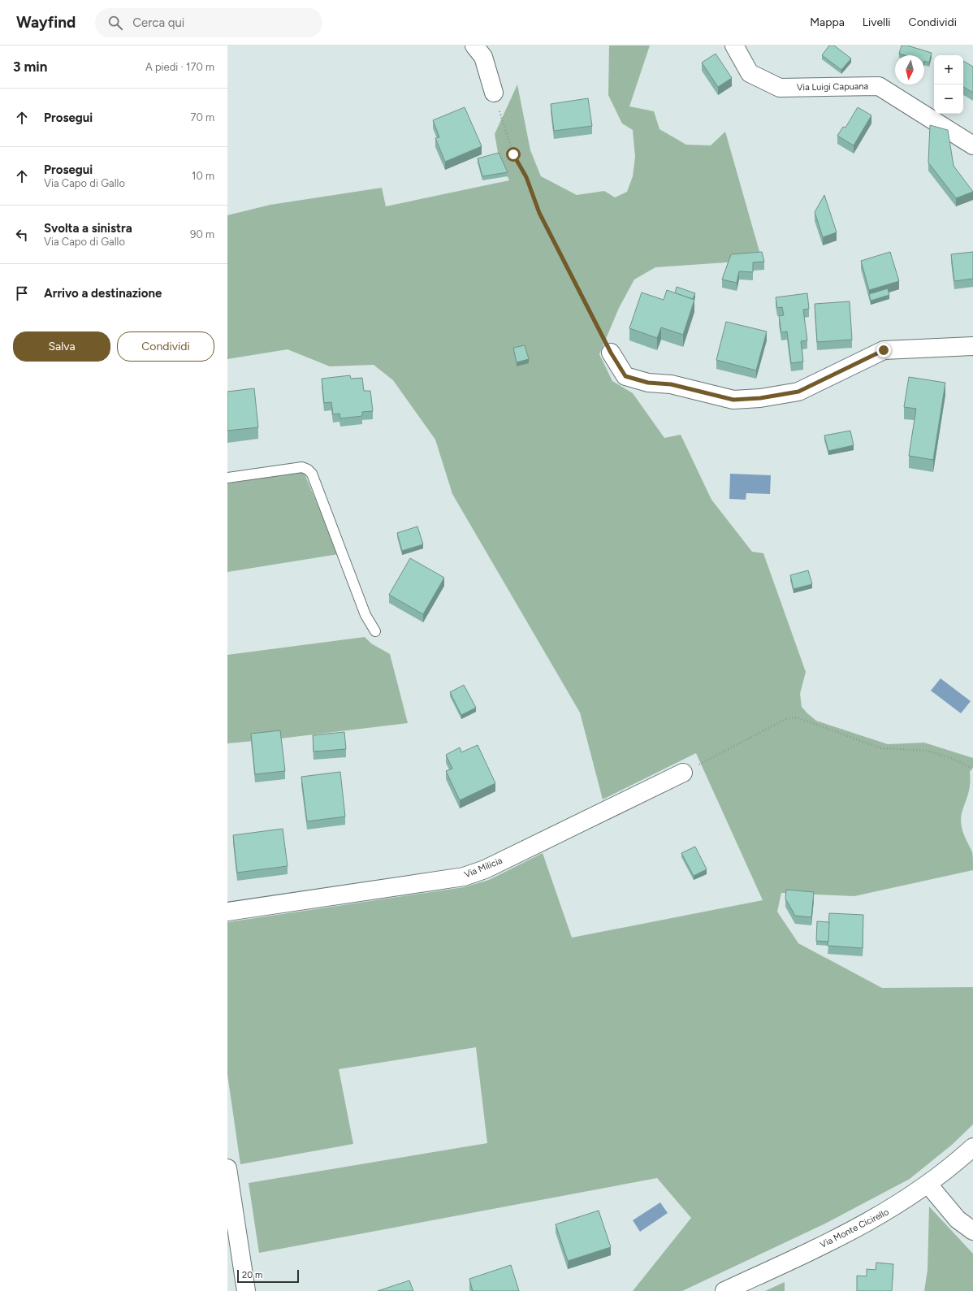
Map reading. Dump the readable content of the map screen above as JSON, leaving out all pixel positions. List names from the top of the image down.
{
  "streets": {
    "street": ["Via Luigi Capuana", "Via Milicia", "Via Monte Cicirello"]
  },
  "scale_bar": "20 m",
  "north": "bottom",
  "page": {
    "header": "Wayfind",
    "search": "Cerca qui",
    "nav": ["Mappa", "Livelli", "Condividi"],
    "heading": ["3 min", "A piedi · 170 m"],
    "map_buttons": ["+", "−"],
    "list": [
      ["Prosegui", "70 m"],
      ["Prosegui", "Via Capo di Gallo", "10 m"],
      ["Svolta a sinistra", "Via Capo di Gallo", "90 m"],
      "Arrivo a destinazione"
    ],
    "buttons": ["Salva", "Condividi"],
    "scale": "20 m"
  }
}
